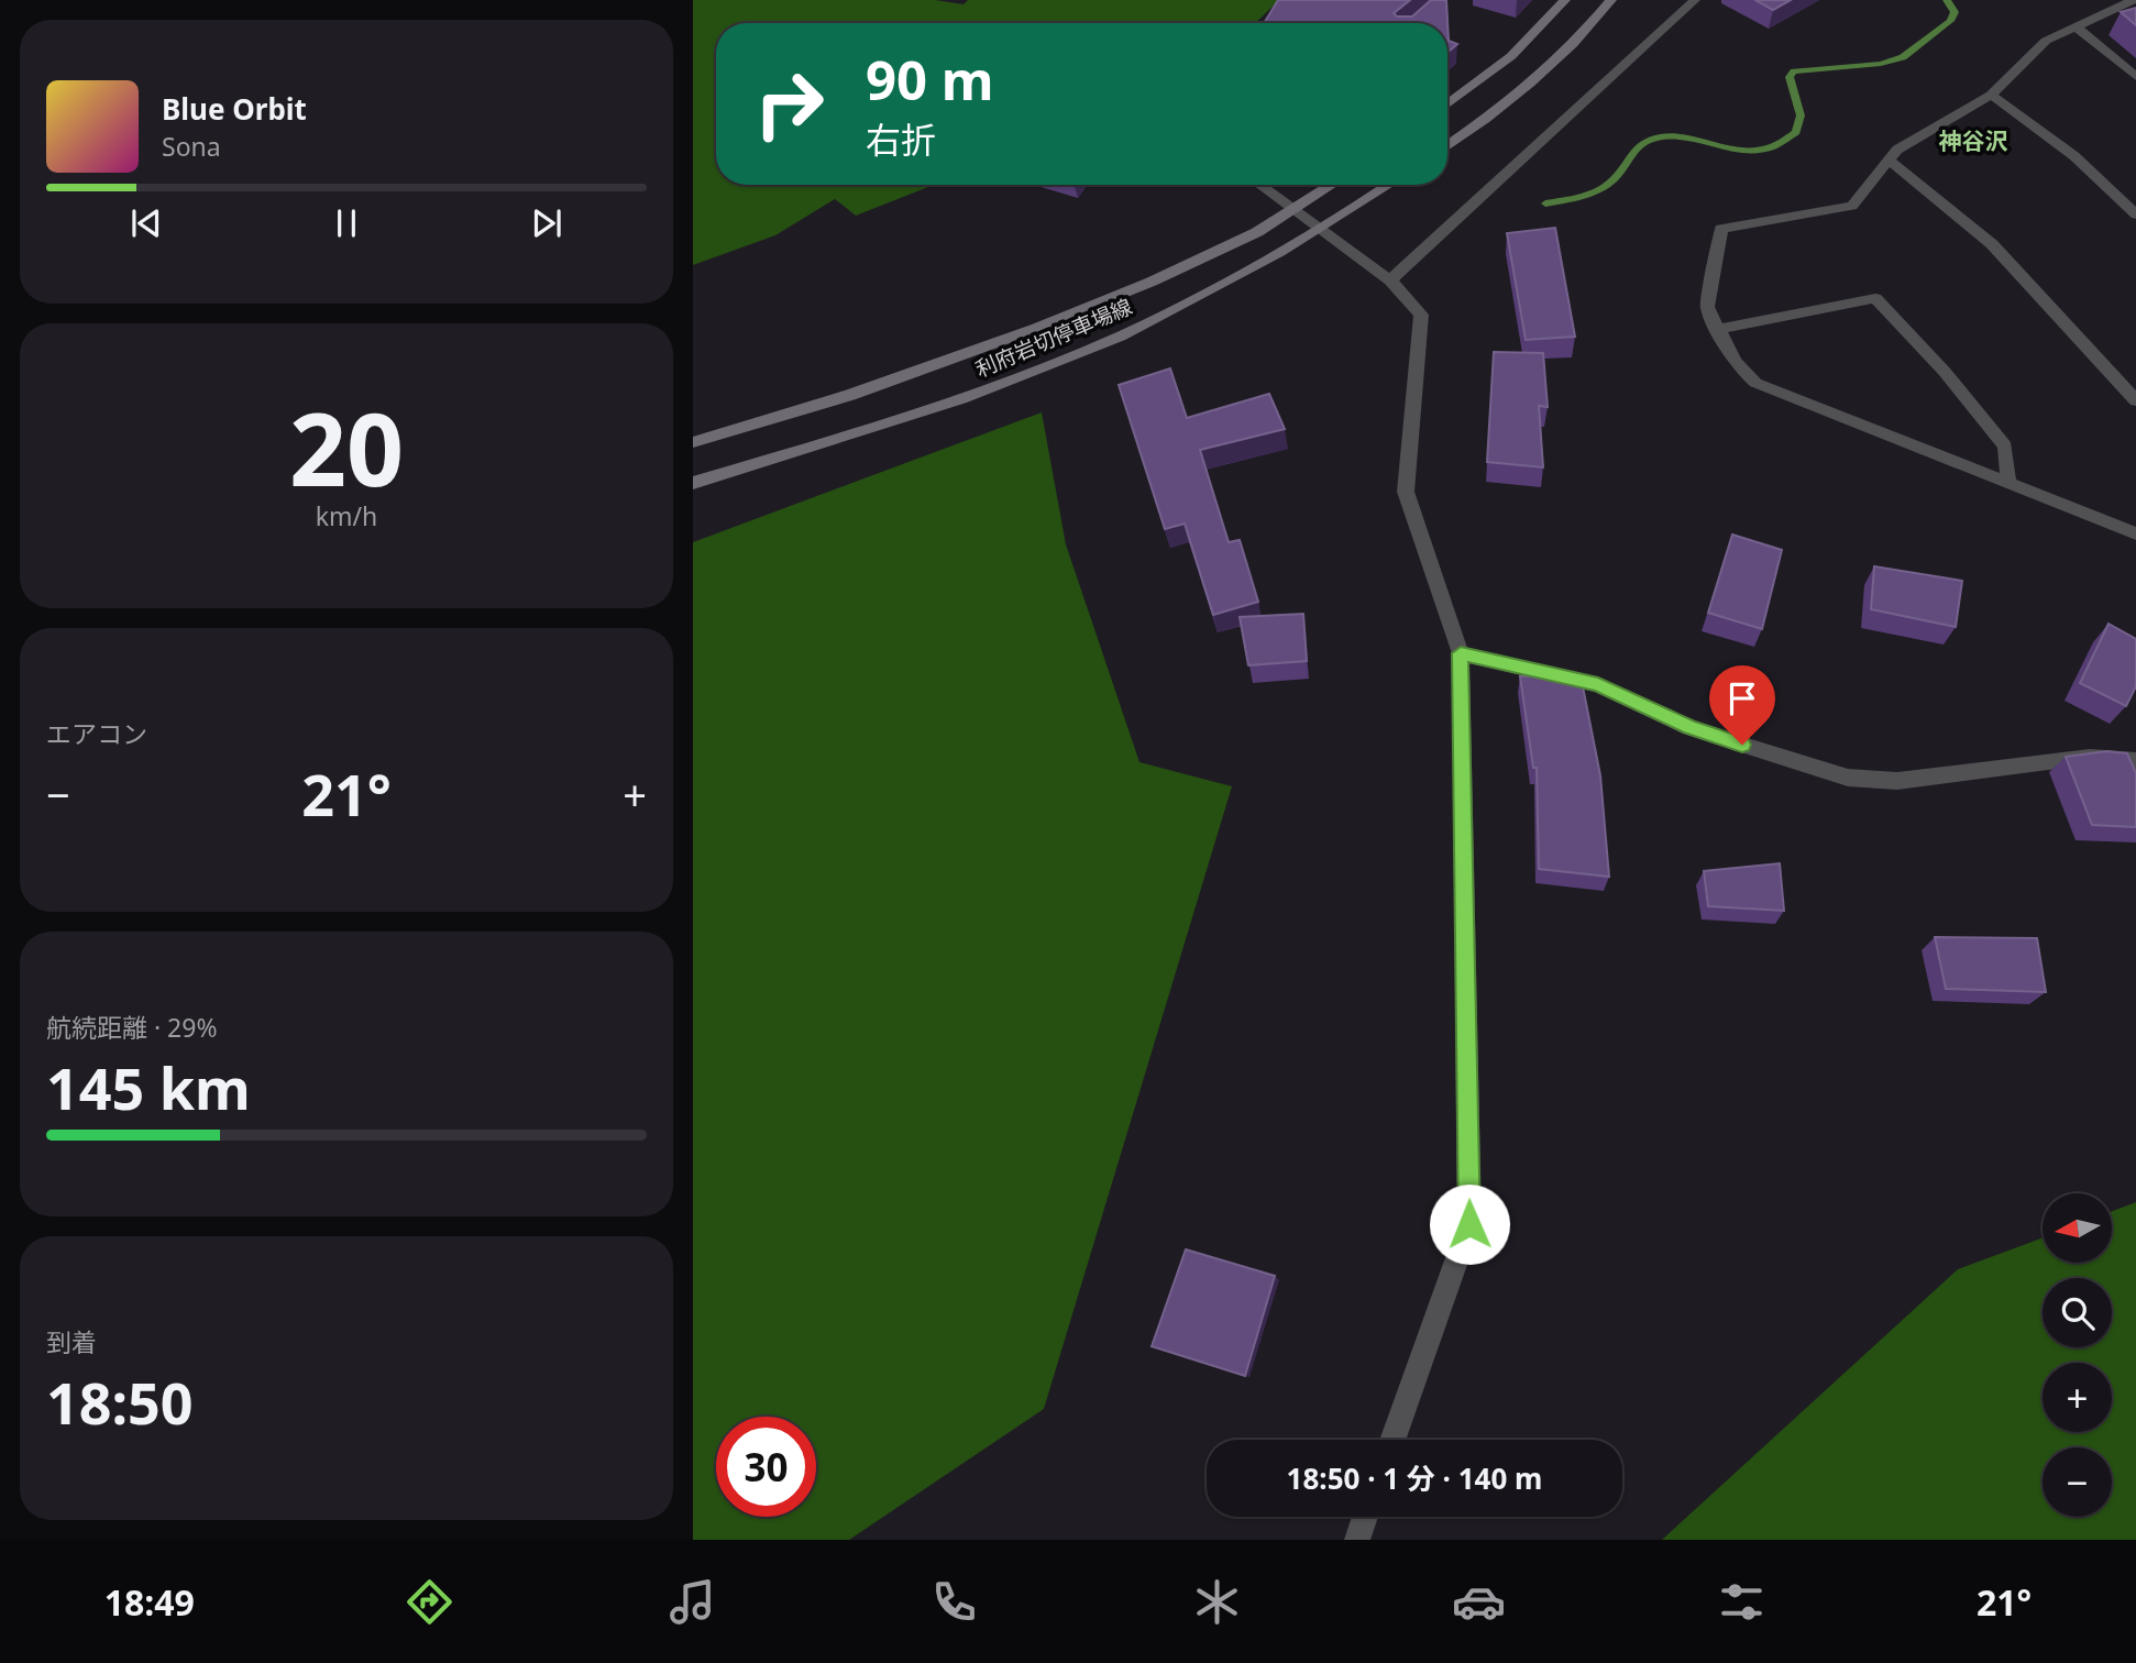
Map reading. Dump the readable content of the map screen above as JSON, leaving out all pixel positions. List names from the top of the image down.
{
  "streets": {
    "main road": ["利府岩切停車場線"]
  },
  "districts": ["神谷沢"],
  "north": "left",
  "page": {
    "turn": ["90 m", "右折"],
    "song": ["Blue Orbit", "Sona"],
    "tile": [
      ["20", "km/h"],
      "エアコン",
      ["航続距離 · 29%", "145 km"],
      ["到着", "18:50"]
    ],
    "heat": ["−", "21°", "+"],
    "map_buttons": ["+", "−"],
    "limit": "30",
    "trip": "18:50 · 1 分 · 140 m",
    "tabs": ["18:49", "21°"]
  }
}
